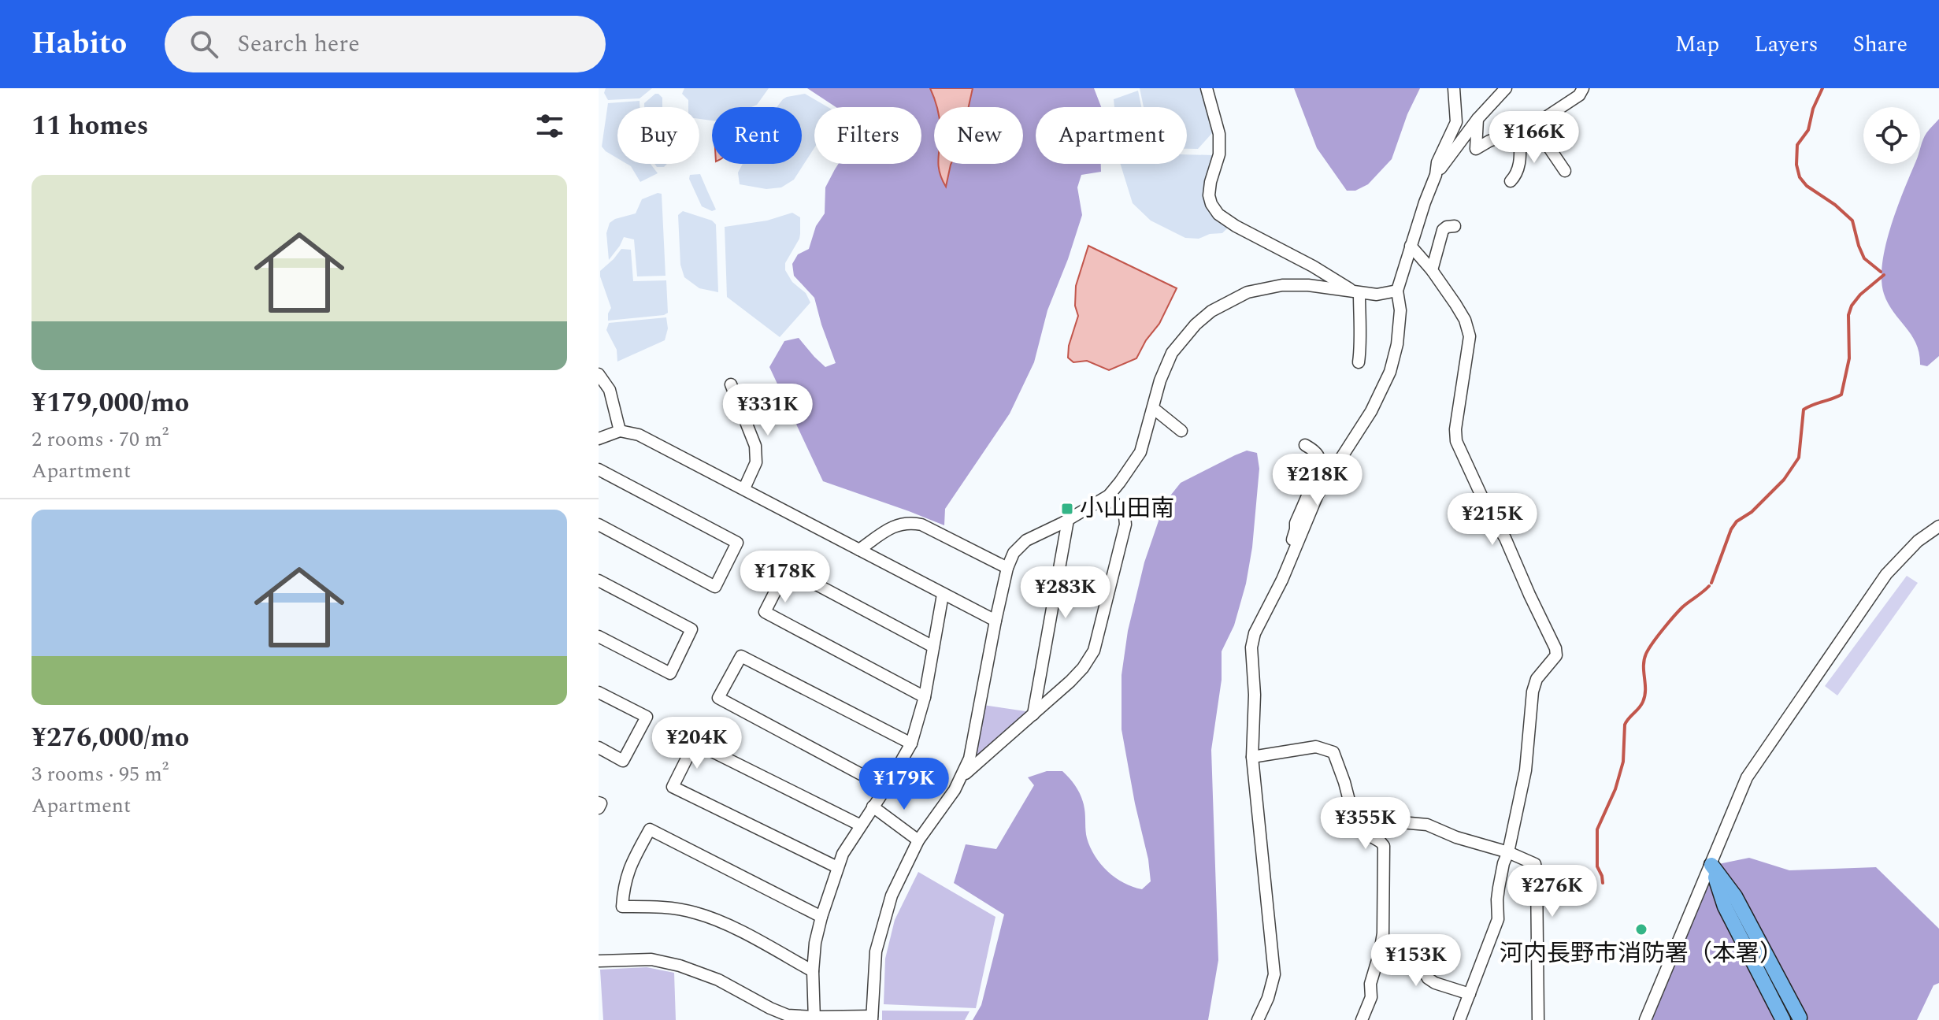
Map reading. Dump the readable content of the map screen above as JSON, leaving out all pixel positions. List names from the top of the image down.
{
  "places": {
    "transit": ["小山田南"],
    "other": ["河内長野市消防署（本署）"]
  },
  "page": {
    "header": "Habito",
    "search": "Search here",
    "nav": ["Map", "Layers", "Share"],
    "heading": "11 homes",
    "chip": [
      "Buy",
      "Rent",
      "Filters",
      "New",
      "Apartment"
    ],
    "price": [
      "¥166K",
      "¥331K",
      "¥218K",
      "¥215K",
      "¥178K",
      "¥283K",
      "¥204K",
      "¥179K",
      "¥355K",
      "¥276K",
      "¥153K"
    ],
    "list": [
      {
        "name": "¥179,000/mo",
        "note": "2 rooms · 70 m² · Apartment"
      },
      {
        "name": "¥276,000/mo",
        "note": "3 rooms · 95 m² · Apartment"
      }
    ]
  }
}
